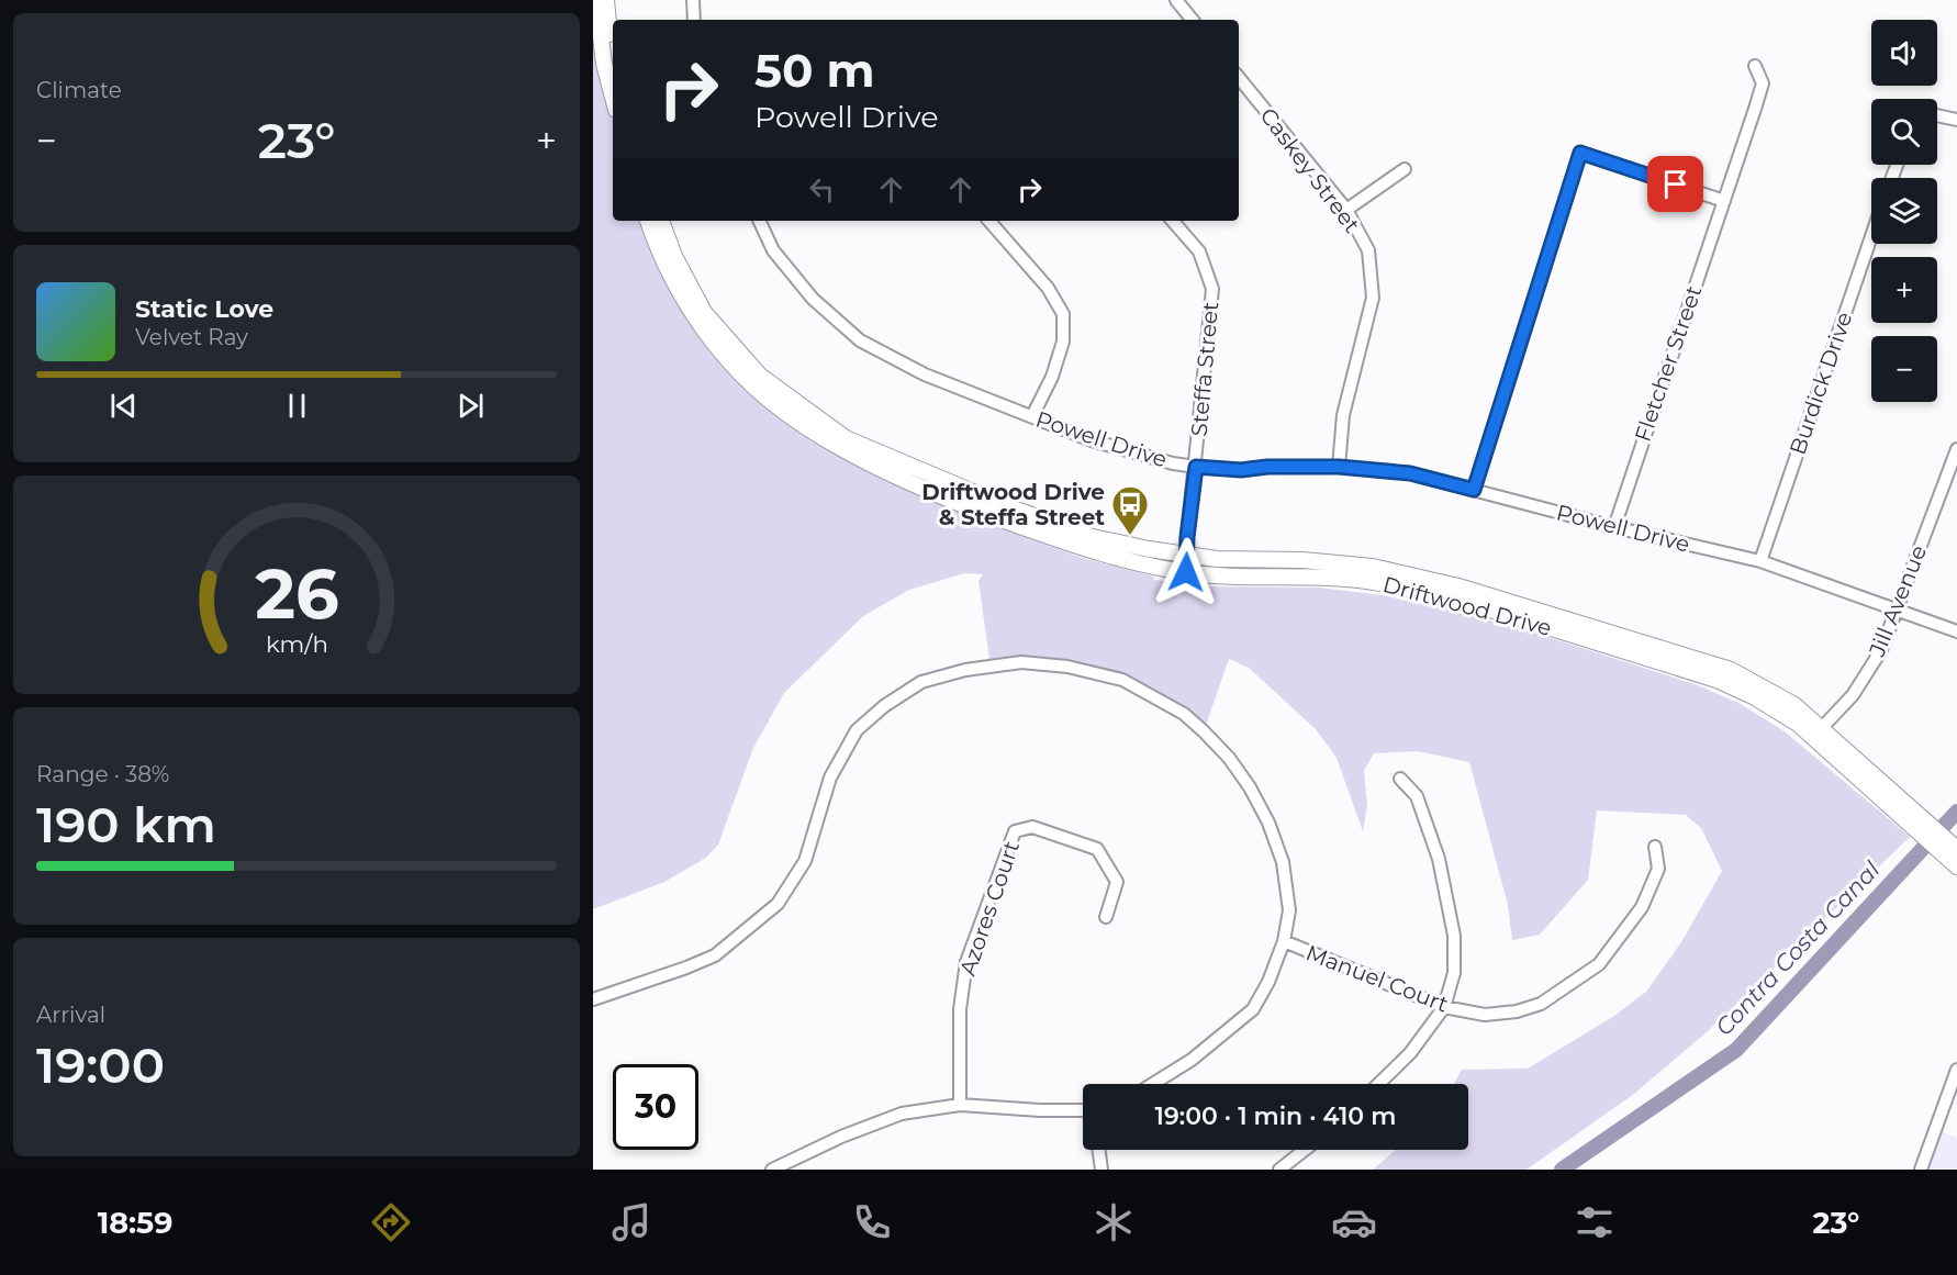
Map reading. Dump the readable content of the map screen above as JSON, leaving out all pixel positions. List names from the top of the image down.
{
  "streets": {
    "street": [
      "Caskey Street",
      "Fletcher Street",
      "Steffa Street",
      "Burdick Drive",
      "Powell Drive",
      "Jill Avenue",
      "Driftwood Drive",
      "Azores Court",
      "Manuel Court"
    ]
  },
  "crossings": [
    ["Caskey Street", "Powell Drive"],
    ["Fletcher Street", "Powell Drive"],
    ["Steffa Street", "Powell Drive"],
    ["Steffa Street", "Driftwood Drive"],
    ["Burdick Drive", "Powell Drive"],
    ["Powell Drive", "Jill Avenue"],
    ["Jill Avenue", "Driftwood Drive"]
  ],
  "water": ["Contra Costa Canal"],
  "places": {
    "bus stop": ["Driftwood Drive & Steffa Street"]
  },
  "page": {
    "tile": [
      "Climate",
      ["Range · 38%", "190 km"],
      ["Arrival", "19:00"]
    ],
    "map_buttons": ["+", "−"],
    "turn": ["50 m", "Powell Drive"],
    "heat": ["−", "23°", "+"],
    "song": ["Static Love", "Velvet Ray"],
    "limit": "30",
    "trip": "19:00 · 1 min · 410 m",
    "tabs": ["18:59", "23°"],
    "gauge": ["26", "km/h"]
  }
}
